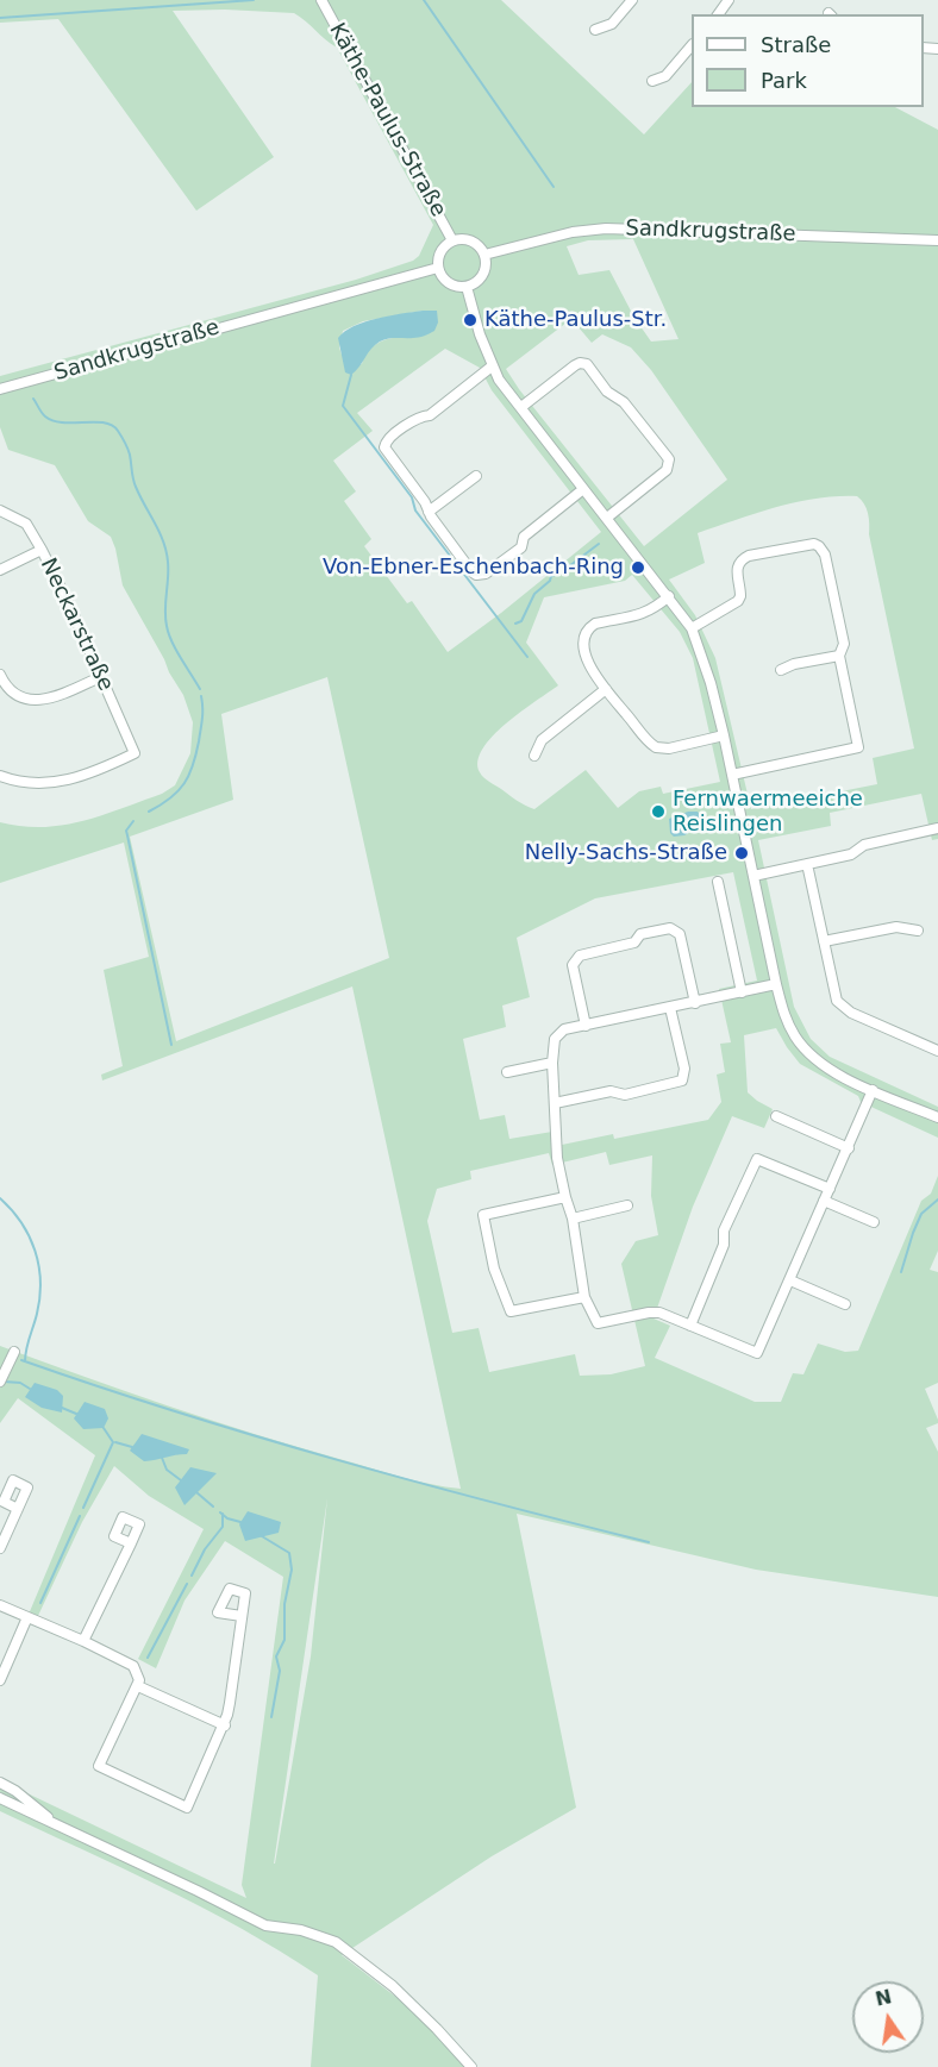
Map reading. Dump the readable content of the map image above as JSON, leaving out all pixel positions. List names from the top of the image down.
{
  "streets": {
    "street": ["Käthe-Paulus-Straße", "Sandkrugstraße", "Neckarstraße"]
  },
  "crossings": [
    ["Käthe-Paulus-Straße", "Sandkrugstraße"]
  ],
  "places": [
    "Käthe-Paulus-Str.",
    "Von-Ebner-Eschenbach-Ring",
    "Fernwaermeeiche Reislingen",
    "Nelly-Sachs-Straße"
  ],
  "legend": ["Straße", "Park"],
  "north": "top"
}
